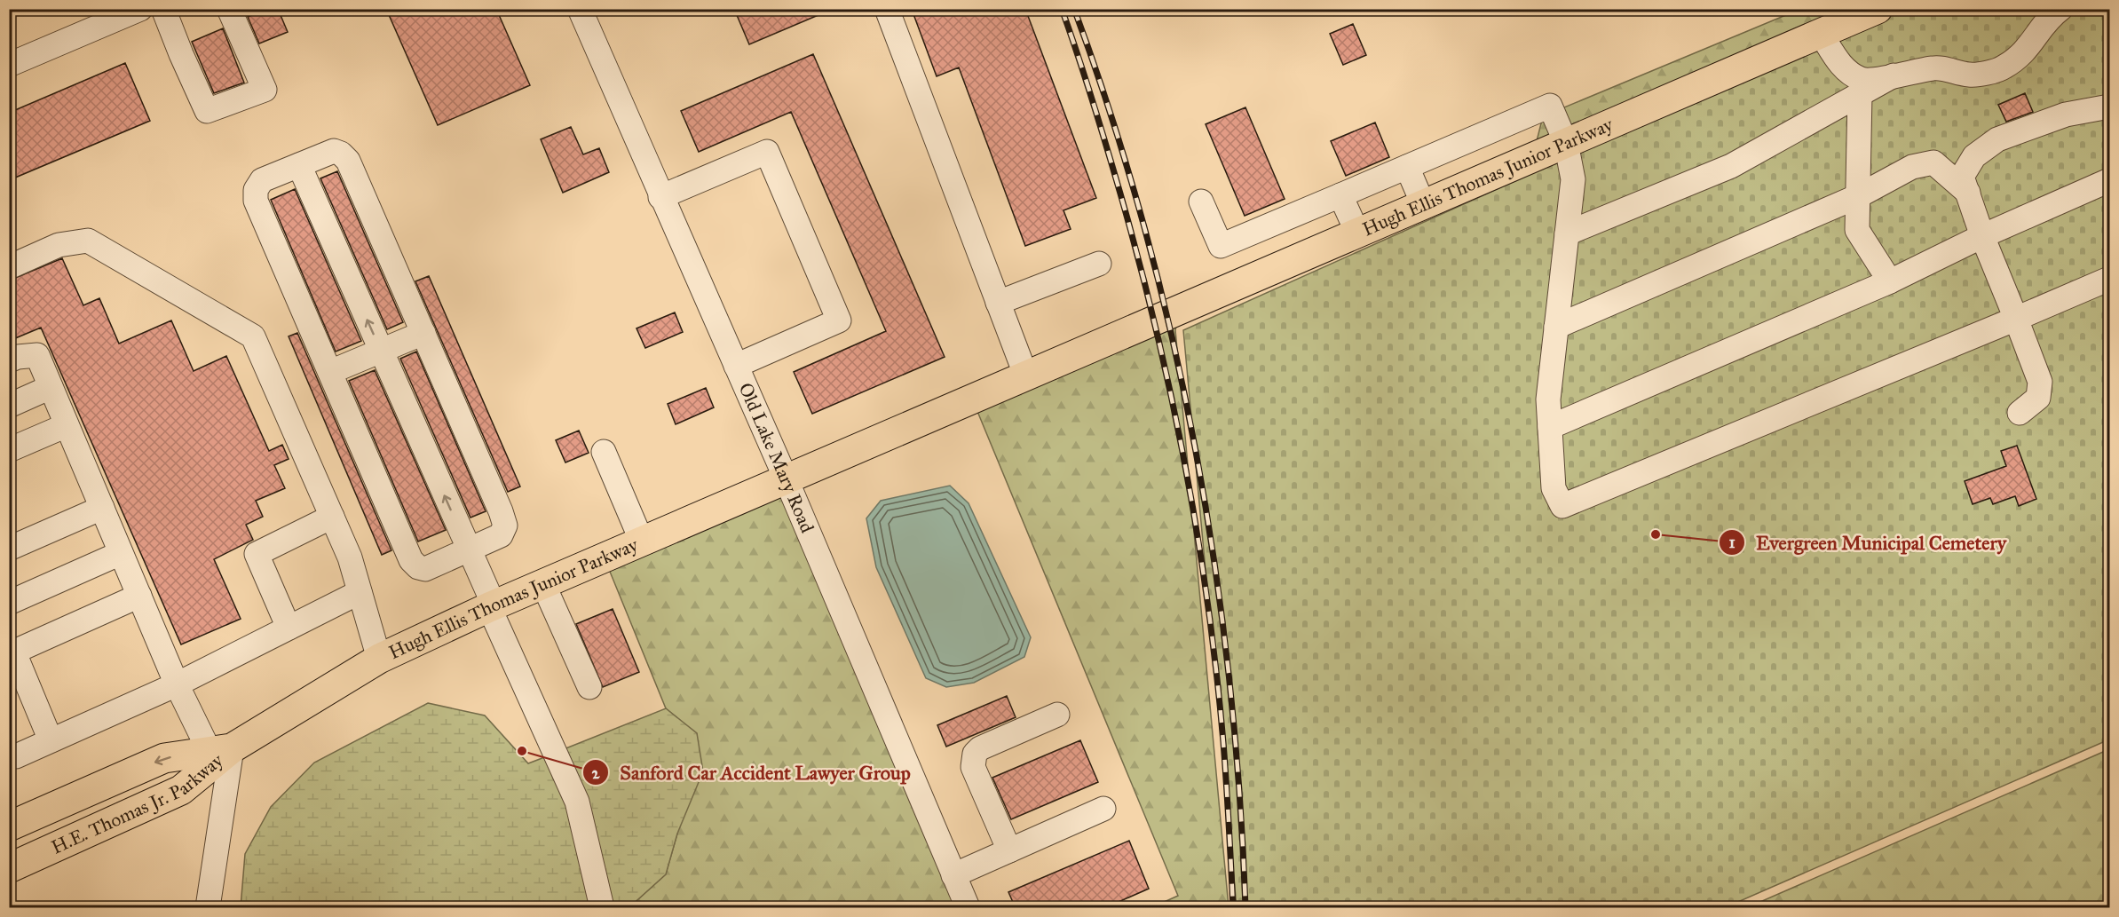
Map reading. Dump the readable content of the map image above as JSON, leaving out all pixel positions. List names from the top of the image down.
{
  "streets": {
    "main road": ["Hugh Ellis Thomas Junior Parkway", "H.E. Thomas Jr. Parkway"],
    "street": ["Old Lake Mary Road"]
  },
  "crossings": [
    ["Hugh Ellis Thomas Junior Parkway", "Old Lake Mary Road"],
    ["Hugh Ellis Thomas Junior Parkway", "H.E. Thomas Jr. Parkway"]
  ],
  "places": ["Evergreen Municipal Cemetery", "Sanford Car Accident Lawyer Group"]
}
